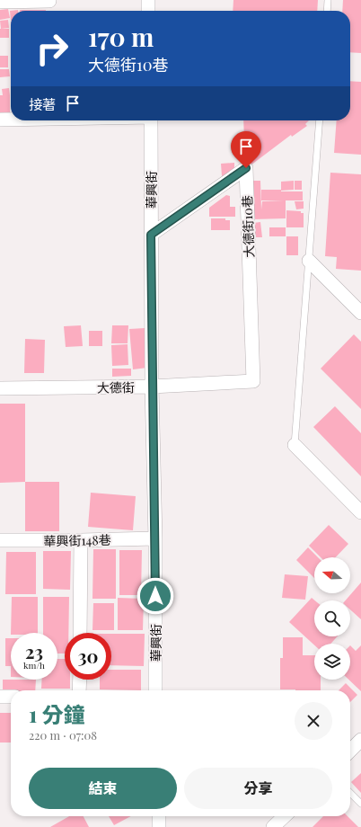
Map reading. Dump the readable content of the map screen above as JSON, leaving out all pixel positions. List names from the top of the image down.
{
  "streets": {
    "street": [
      "華興街",
      "大德街10巷",
      "大德街",
      "華興街148巷"
    ]
  },
  "crossings": [
    ["華興街", "大德街10巷"],
    ["華興街", "大德街"],
    ["華興街", "華興街148巷"],
    ["大德街10巷", "大德街"]
  ],
  "north": "left",
  "page": {
    "turn": ["170 m", "大德街10巷"],
    "then": "接著",
    "speed": "23 km/h",
    "limit": "30",
    "heading": ["1 分鐘", "220 m · 07:08"],
    "buttons": ["結束", "分享"]
  }
}
